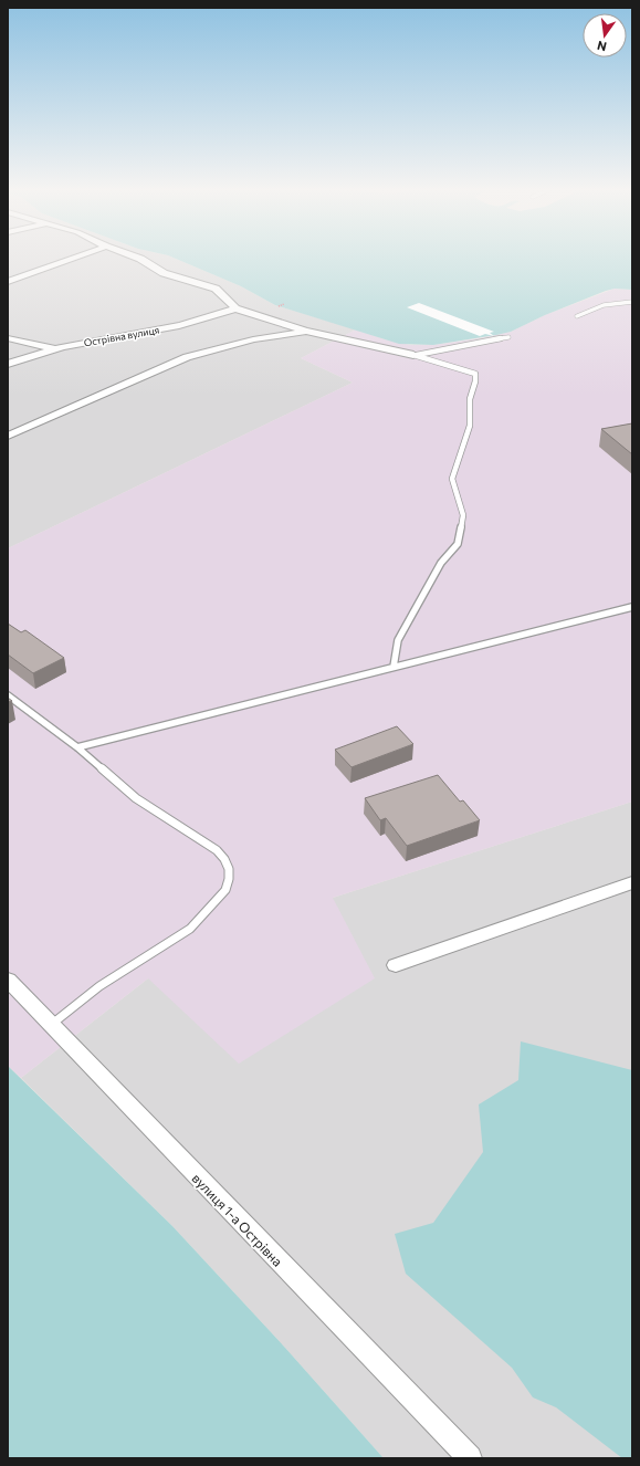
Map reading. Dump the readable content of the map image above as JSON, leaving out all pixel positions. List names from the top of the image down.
{
  "streets": {
    "street": ["Острівна вулиця", "вулиця 1-а Острівна"]
  },
  "north": "bottom"
}
